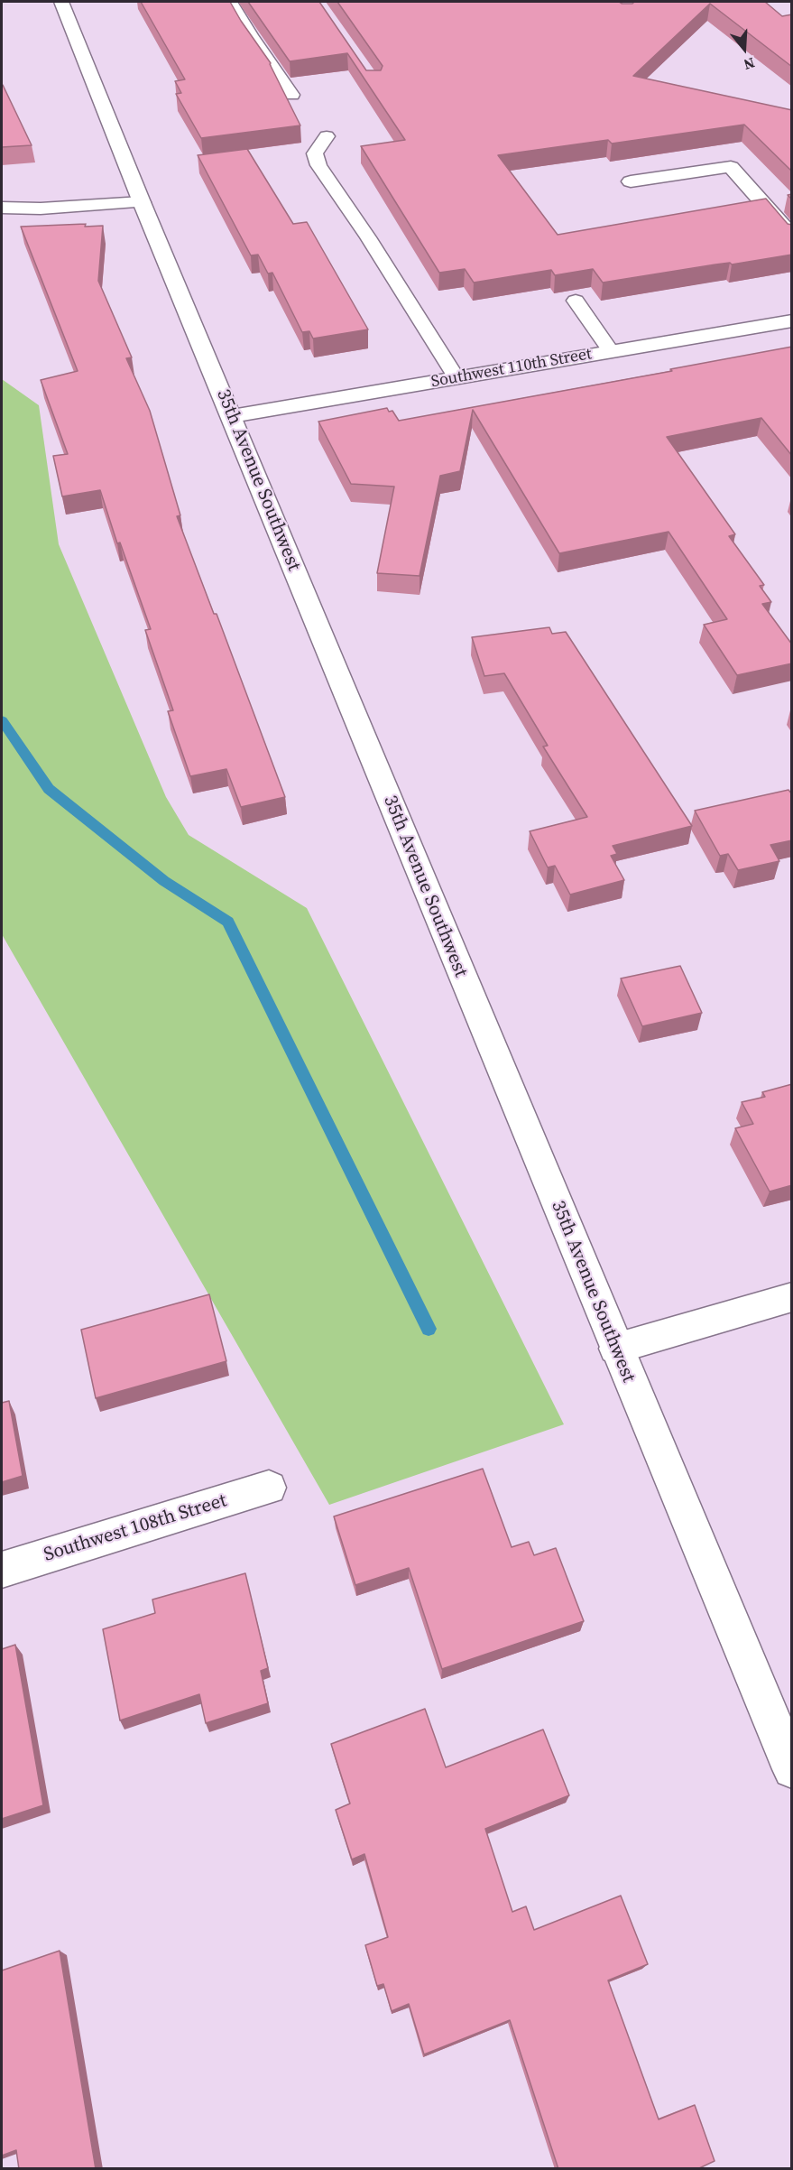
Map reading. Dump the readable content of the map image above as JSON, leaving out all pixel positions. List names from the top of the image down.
{
  "streets": {
    "street": ["Southwest 110th Street", "35th Avenue Southwest", "Southwest 108th Street"]
  },
  "crossings": [
    ["Southwest 110th Street", "35th Avenue Southwest"]
  ],
  "north": "bottom"
}
